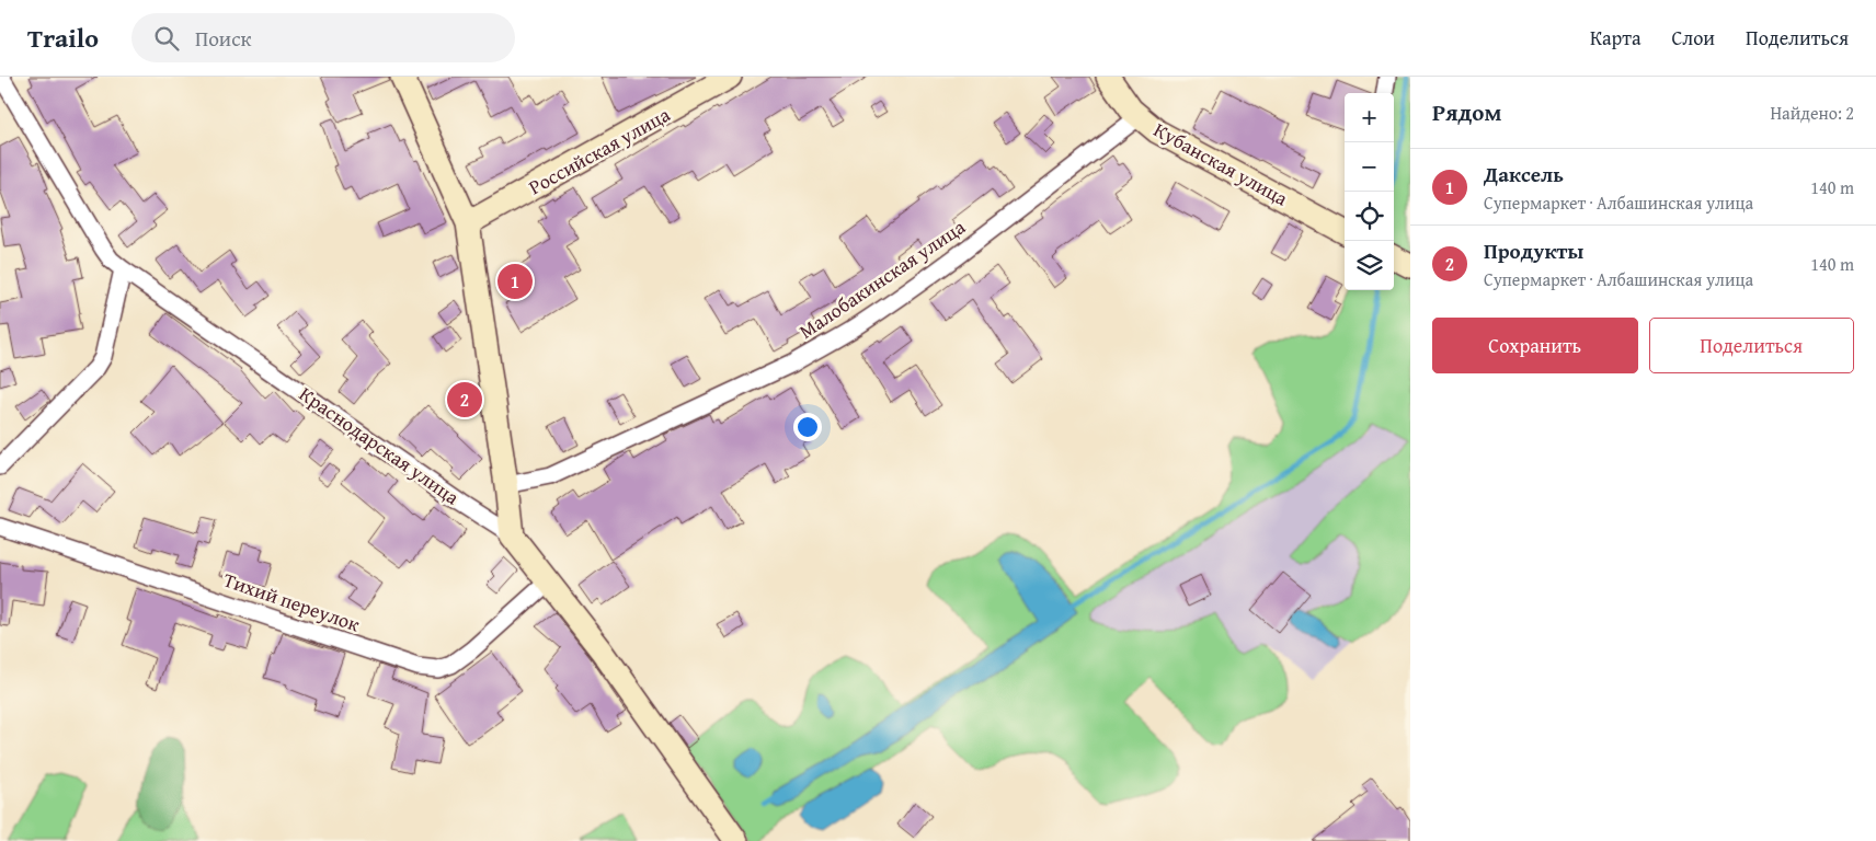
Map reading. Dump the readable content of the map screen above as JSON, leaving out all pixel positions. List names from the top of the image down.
{
  "streets": {
    "street": [
      "Российская улица",
      "Кубанская улица",
      "Малобакинская улица",
      "Краснодарская улица",
      "Тихий переулок"
    ]
  },
  "crossings": [
    ["Кубанская улица", "Малобакинская улица"],
    ["Краснодарская улица", "Тихий переулок"]
  ],
  "page": {
    "header": "Trailo",
    "search": "Поиск",
    "nav": ["Карта", "Слои", "Поделиться"],
    "heading": ["Рядом", "Найдено: 2"],
    "map_buttons": ["+", "−"],
    "list": [
      {
        "mark": "1",
        "name": "Даксель",
        "note": "Супермаркет · Албашинская улица",
        "value": "140 m"
      },
      {
        "mark": "2",
        "name": "Продукты",
        "note": "Супермаркет · Албашинская улица",
        "value": "140 m"
      }
    ],
    "pins": ["1", "2"],
    "buttons": ["Сохранить", "Поделиться"]
  }
}
